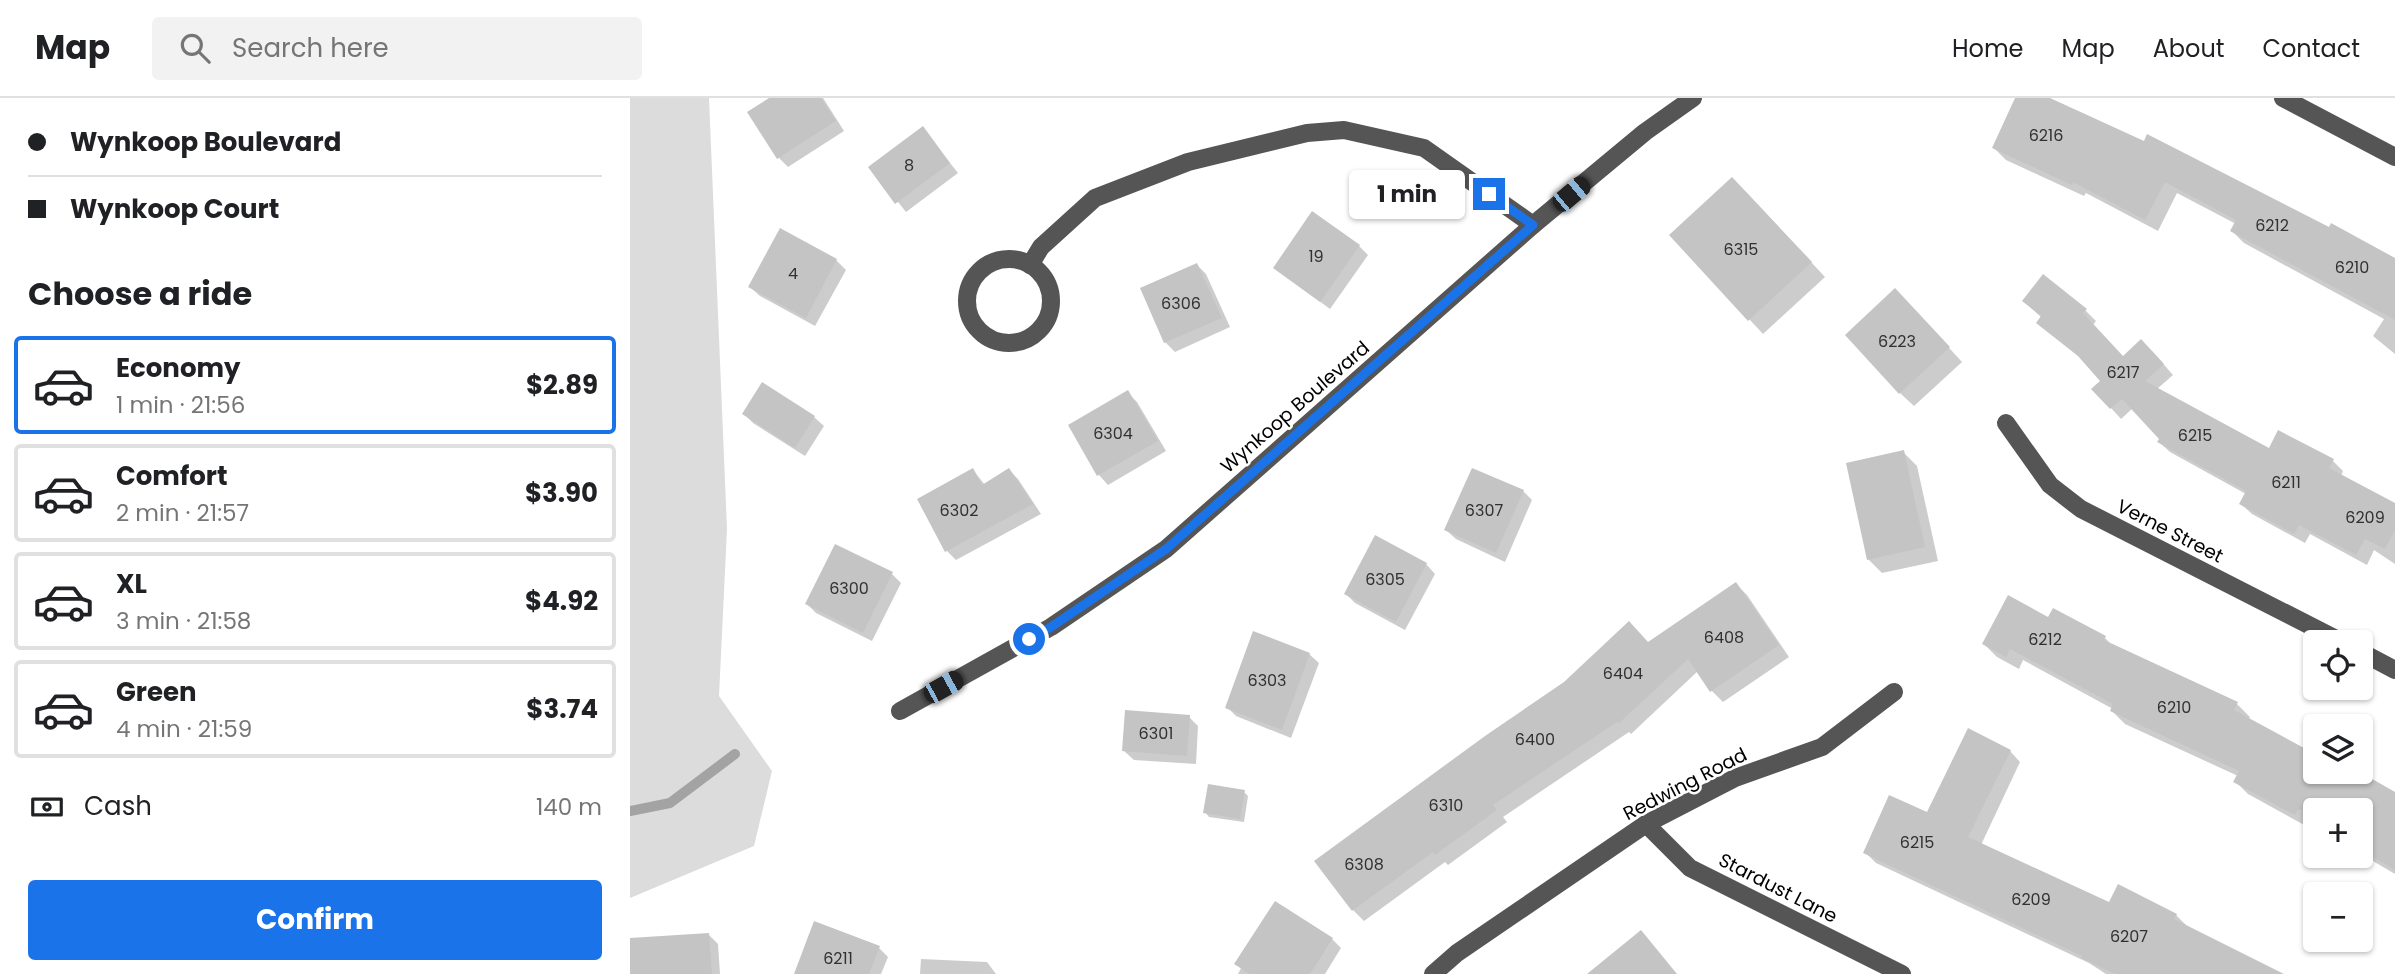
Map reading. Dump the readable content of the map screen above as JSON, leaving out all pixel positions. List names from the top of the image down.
{
  "streets": {
    "street": [
      "Wynkoop Boulevard",
      "Verne Street",
      "Redwing Road",
      "Stardust Lane"
    ]
  },
  "crossings": [
    ["Redwing Road", "Stardust Lane"]
  ],
  "house_numbers": [
    "6216",
    "8",
    "6212",
    "6315",
    "19",
    "6210",
    "4",
    "6306",
    "6223",
    "6217",
    "6304",
    "6215",
    "6211",
    "6302",
    "6307",
    "6209",
    "6305",
    "6300",
    "6408",
    "6212",
    "6404",
    "6303",
    "6210",
    "6301",
    "6400",
    "6310",
    "6215",
    "6308",
    "6209",
    "6207",
    "6211"
  ],
  "page": {
    "header": "Map",
    "search": "Search here",
    "nav": [
      "Home",
      "Map",
      "About",
      "Contact"
    ],
    "banner": ["Wynkoop Boulevard", "Wynkoop Court"],
    "bubble": "1 min",
    "heading": "Choose a ride",
    "list": [
      {
        "name": "Economy",
        "note": "1 min · 21:56",
        "value": "$2.89"
      },
      {
        "name": "Comfort",
        "note": "2 min · 21:57",
        "value": "$3.90"
      },
      {
        "name": "XL",
        "note": "3 min · 21:58",
        "value": "$4.92"
      },
      {
        "name": "Green",
        "note": "4 min · 21:59",
        "value": "$3.74"
      }
    ],
    "map_buttons": ["+", "−"],
    "pay": ["Cash", "140 m"],
    "buttons": "Confirm"
  }
}
